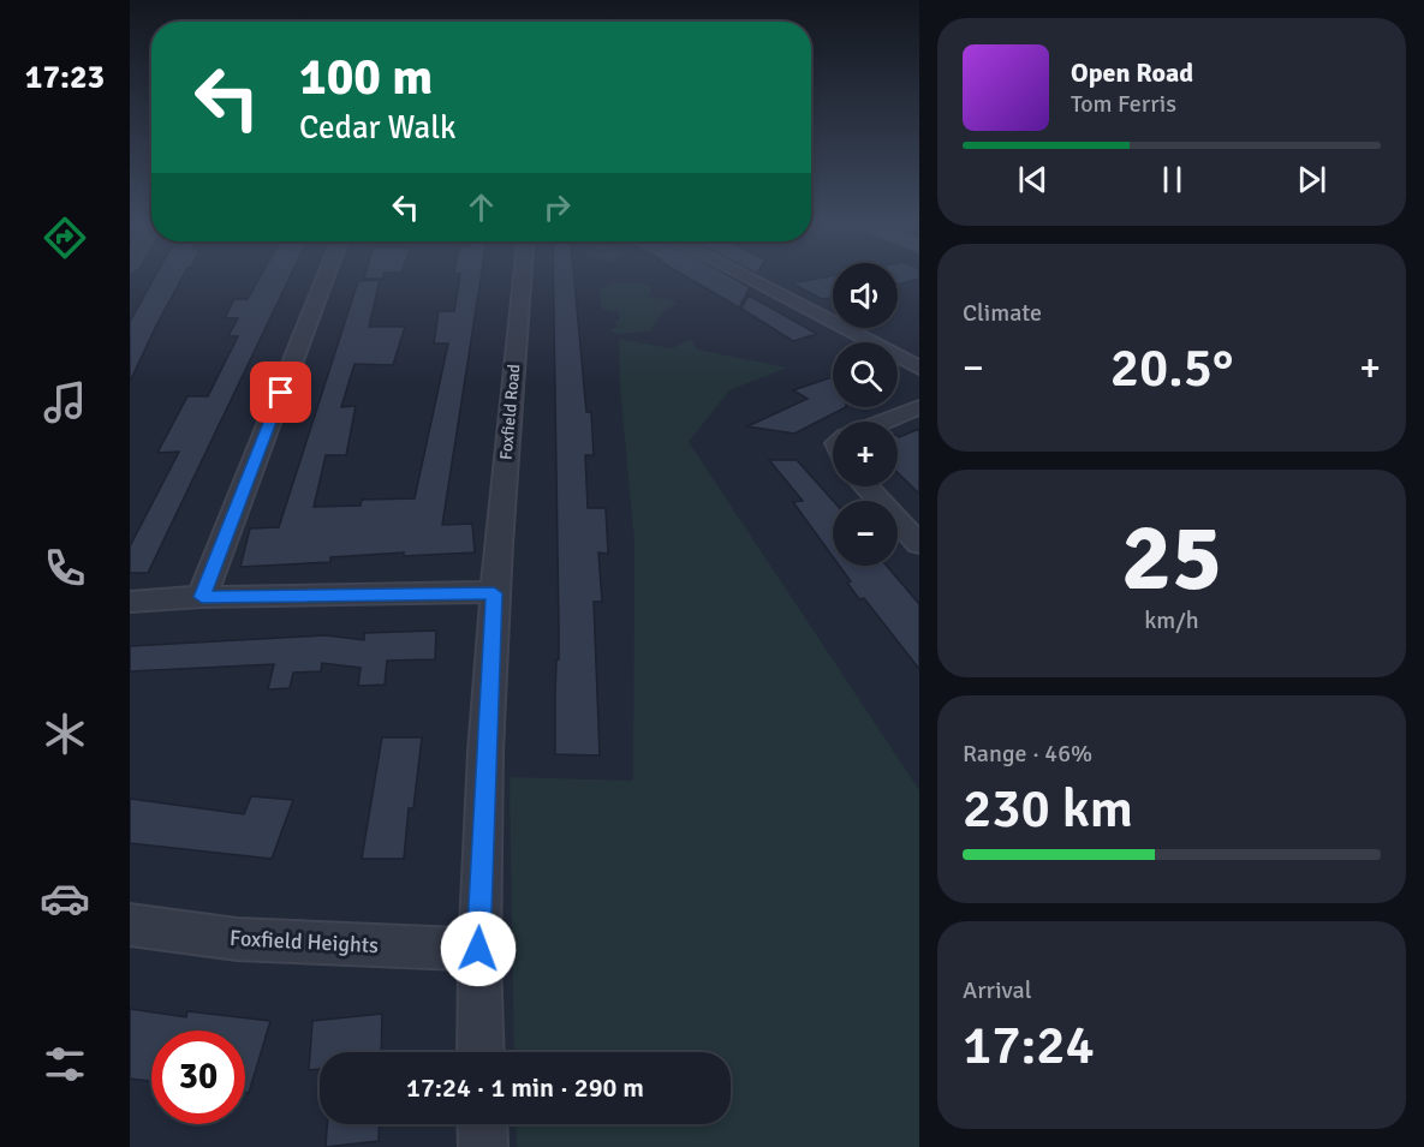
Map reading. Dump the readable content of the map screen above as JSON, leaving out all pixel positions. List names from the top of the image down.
{
  "streets": {
    "street": ["Foxfield Road", "Foxfield Heights"]
  },
  "crossings": [
    ["Foxfield Road", "Foxfield Heights"]
  ],
  "page": {
    "tabs": "17:23",
    "turn": ["100 m", "Cedar Walk"],
    "song": ["Open Road", "Tom Ferris"],
    "tile": [
      "Climate",
      ["25", "km/h"],
      ["Range · 46%", "230 km"],
      ["Arrival", "17:24"]
    ],
    "map_buttons": ["+", "−"],
    "heat": ["−", "20.5°", "+"],
    "limit": "30",
    "trip": "17:24 · 1 min · 290 m"
  }
}
